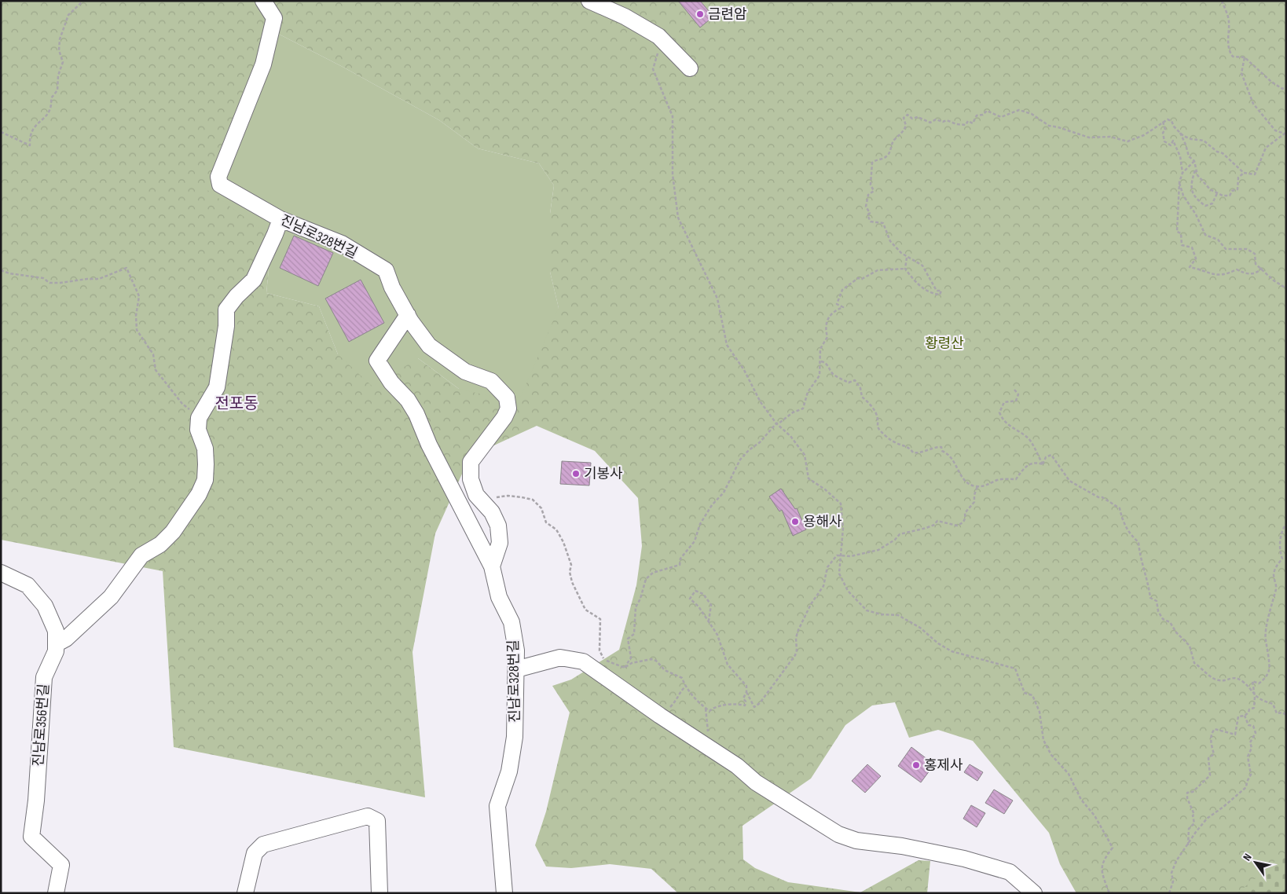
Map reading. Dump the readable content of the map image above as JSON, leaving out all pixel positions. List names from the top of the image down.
{
  "streets": {
    "street": ["진남로328번길", "진남로356번길"]
  },
  "districts": ["전포동"],
  "parks": ["황령산"],
  "places": [
    "금련암",
    "기봉사",
    "용해사",
    "홍제사"
  ],
  "north": "top left"
}
